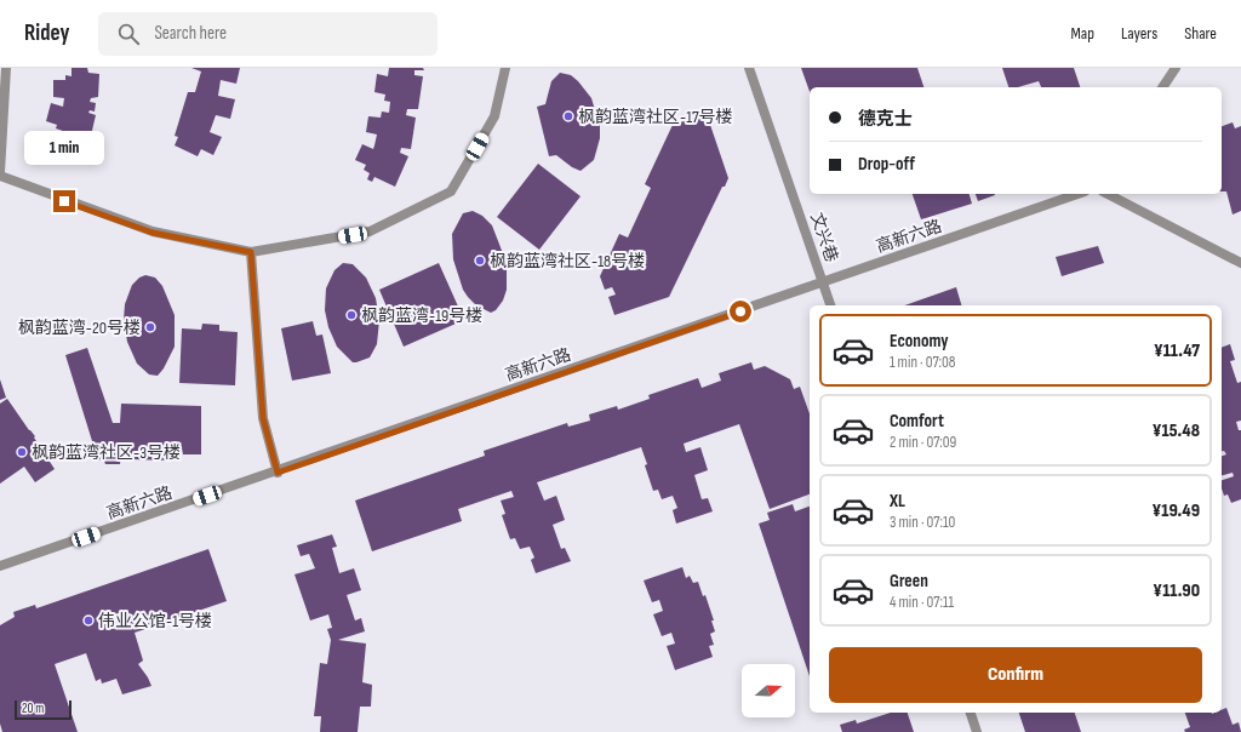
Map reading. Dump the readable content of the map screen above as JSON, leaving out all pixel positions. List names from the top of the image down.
{
  "streets": {
    "street": ["高新六路", "文兴巷"]
  },
  "crossings": [
    ["高新六路", "文兴巷"]
  ],
  "places": [
    "枫韵蓝湾社区-17号楼",
    "枫韵蓝湾社区-18号楼",
    "枫韵蓝湾-19号楼",
    "枫韵蓝湾-20号楼",
    "枫韵蓝湾社区-3号楼",
    "伟业公馆-1号楼"
  ],
  "scale_bar": "20 m",
  "north": "right",
  "page": {
    "header": "Ridey",
    "search": "Search here",
    "nav": ["Map", "Layers", "Share"],
    "banner": ["德克士", "Drop-off"],
    "bubble": "1 min",
    "list": [
      {
        "name": "Economy",
        "note": "1 min · 07:08",
        "value": "¥11.47"
      },
      {
        "name": "Comfort",
        "note": "2 min · 07:09",
        "value": "¥15.48"
      },
      {
        "name": "XL",
        "note": "3 min · 07:10",
        "value": "¥19.49"
      },
      {
        "name": "Green",
        "note": "4 min · 07:11",
        "value": "¥11.90"
      }
    ],
    "buttons": "Confirm",
    "scale": "20 m"
  }
}
